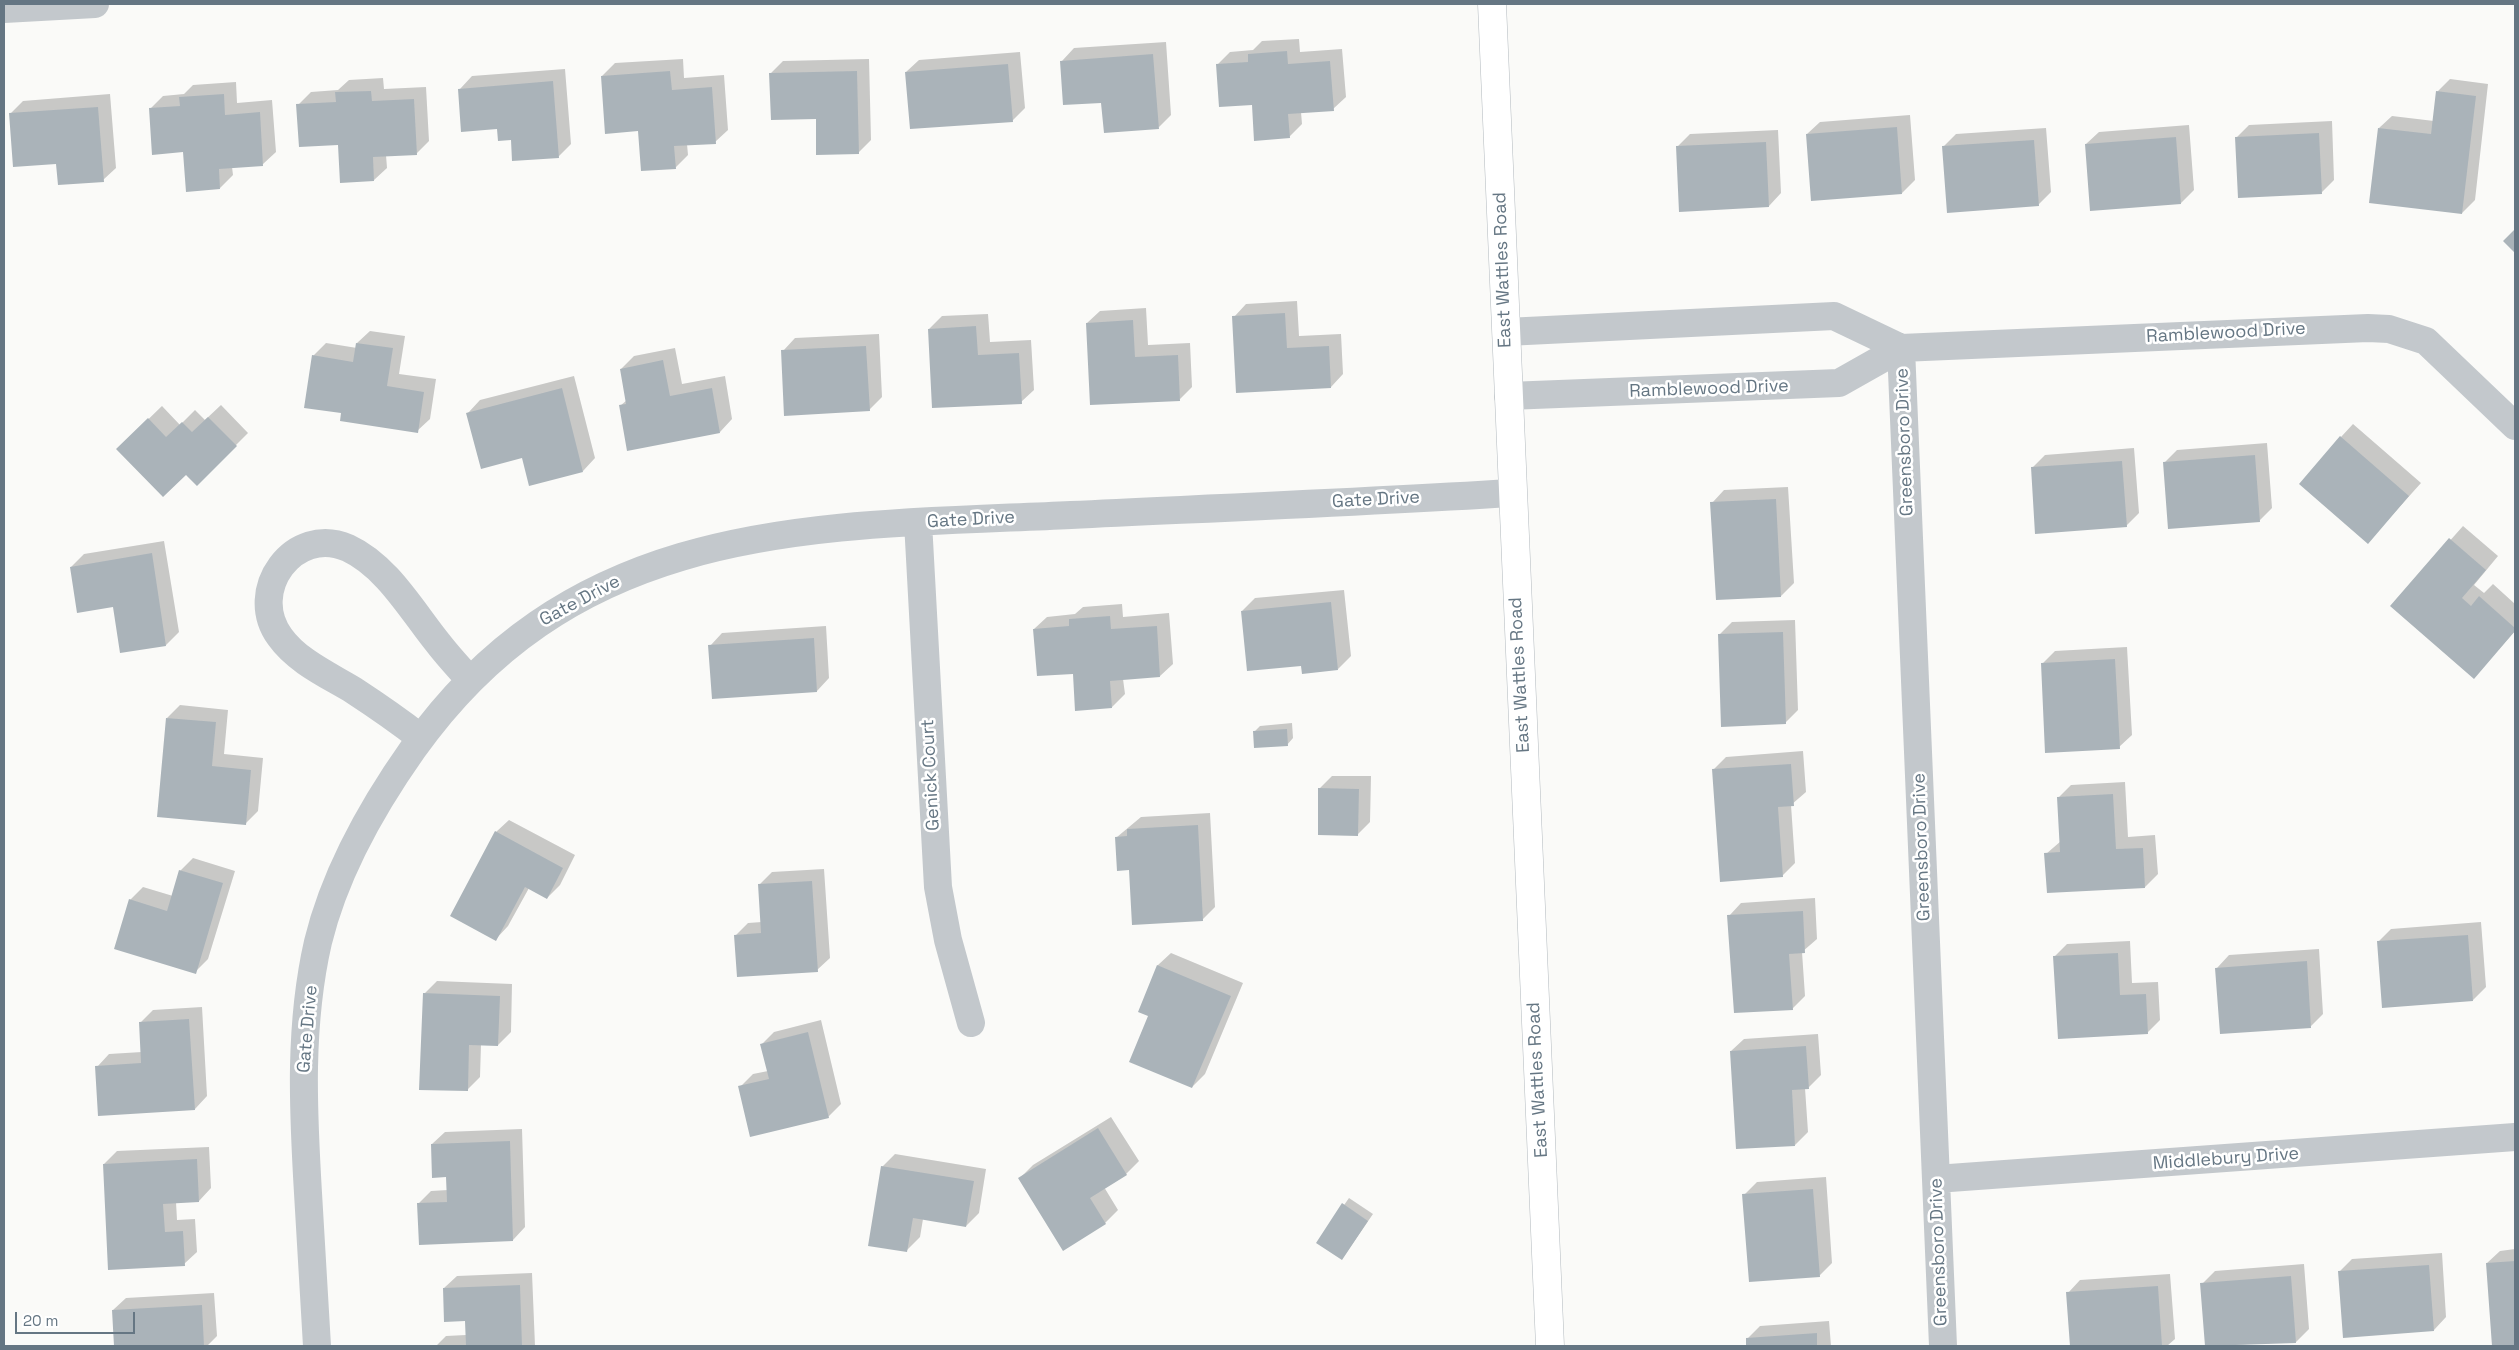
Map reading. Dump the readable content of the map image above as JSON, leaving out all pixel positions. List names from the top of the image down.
{
  "streets": {
    "main road": ["East Wattles Road"],
    "street": [
      "Ramblewood Drive",
      "Greensboro Drive",
      "Gate Drive",
      "Genick Court",
      "Middlebury Drive"
    ]
  },
  "crossings": [
    ["East Wattles Road", "Ramblewood Drive"],
    ["East Wattles Road", "Gate Drive"],
    ["Ramblewood Drive", "Greensboro Drive"],
    ["Greensboro Drive", "Middlebury Drive"],
    ["Gate Drive", "Genick Court"]
  ],
  "scale_bar": "20 m"
}
